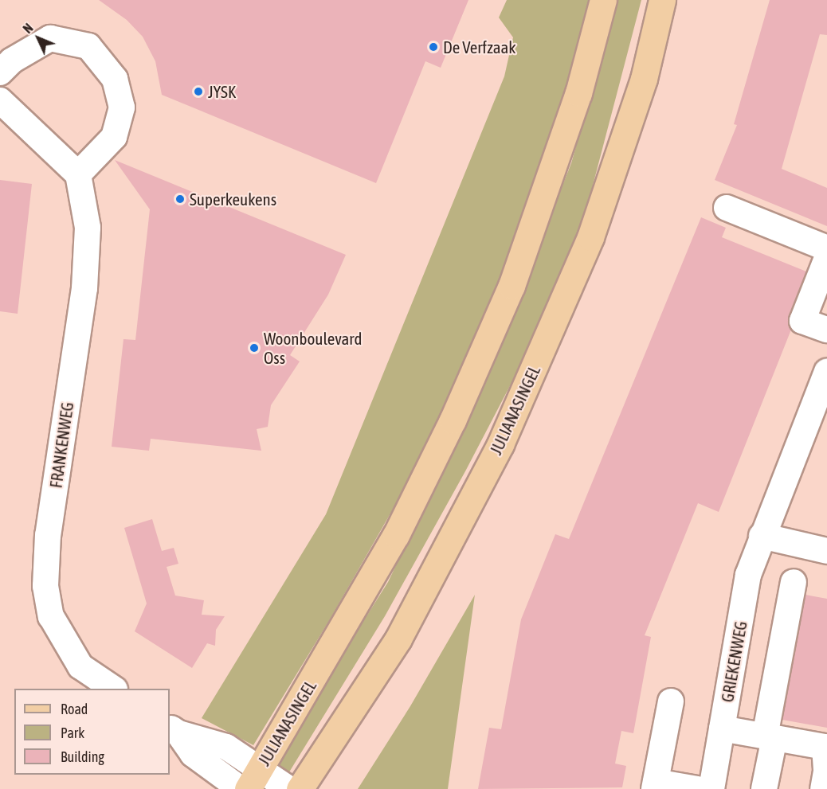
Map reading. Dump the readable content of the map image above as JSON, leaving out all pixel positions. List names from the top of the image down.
{
  "streets": {
    "main road": ["JULIANASINGEL"],
    "street": ["FRANKENWEG", "GRIEKENWEG"]
  },
  "places": [
    "De Verfzaak",
    "JYSK",
    "Superkeukens",
    "Woonboulevard Oss"
  ],
  "legend": ["Road", "Park", "Building"],
  "north": "top left"
}
